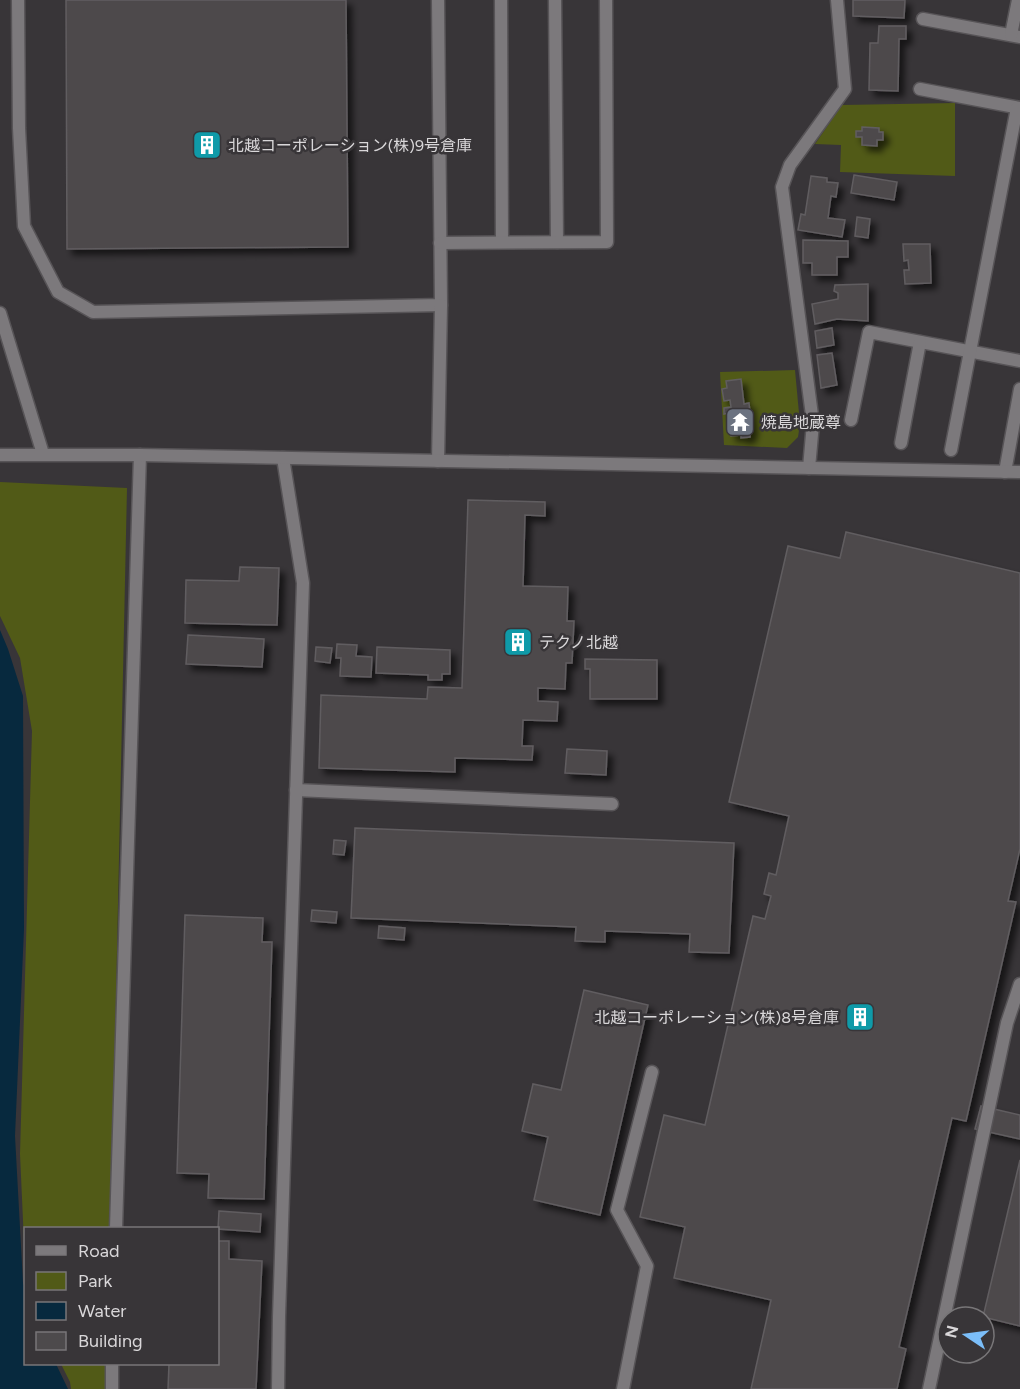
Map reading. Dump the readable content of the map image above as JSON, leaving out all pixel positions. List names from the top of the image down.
{
  "places": {
    "building": ["北越コーポレーション(株)9号倉庫", "テクノ北越", "北越コーポレーション(株)8号倉庫"],
    "temple": ["焼島地蔵尊"]
  },
  "legend": [
    "Road",
    "Park",
    "Water",
    "Building"
  ],
  "north": "left"
}
